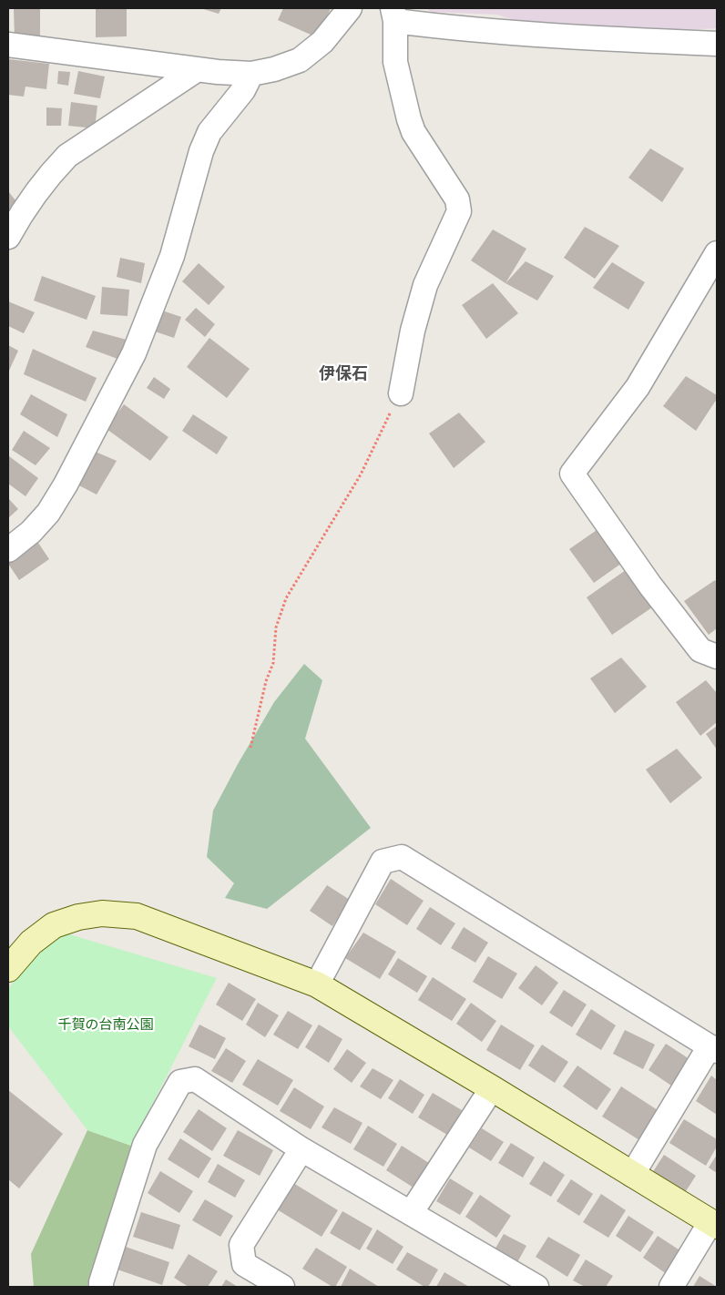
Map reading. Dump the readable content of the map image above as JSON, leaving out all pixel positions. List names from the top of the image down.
{
  "districts": ["伊保石"],
  "parks": ["千賀の台南公園"]
}
